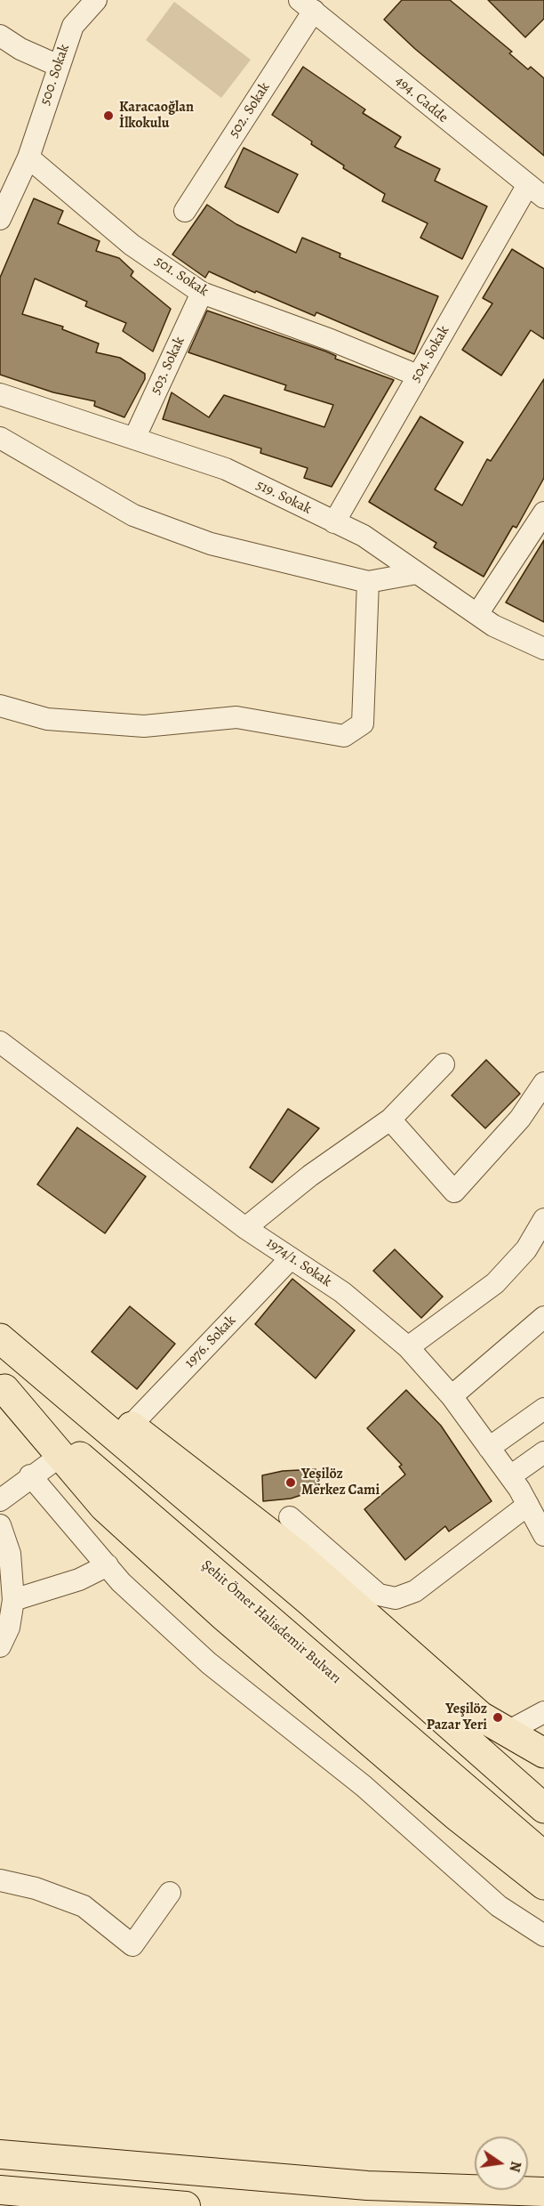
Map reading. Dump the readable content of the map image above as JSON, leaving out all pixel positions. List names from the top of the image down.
{
  "streets": {
    "highway": ["Şehit Ömer Halisdemir Bulvarı"],
    "street": [
      "500. Sokak",
      "494. Cadde",
      "502. Sokak",
      "501. Sokak",
      "504. Sokak",
      "503. Sokak",
      "519. Sokak",
      "1974/1. Sokak",
      "1976. Sokak"
    ]
  },
  "crossings": [
    ["500. Sokak", "501. Sokak"],
    ["494. Cadde", "502. Sokak"],
    ["494. Cadde", "504. Sokak"],
    ["501. Sokak", "504. Sokak"],
    ["501. Sokak", "503. Sokak"],
    ["504. Sokak", "519. Sokak"],
    ["503. Sokak", "519. Sokak"],
    ["1974/1. Sokak", "1976. Sokak"]
  ],
  "places": ["Karacaoğlan İlkokulu", "Yeşilöz Merkez Cami", "Yeşilöz Pazar Yeri"],
  "north": "right"
}
